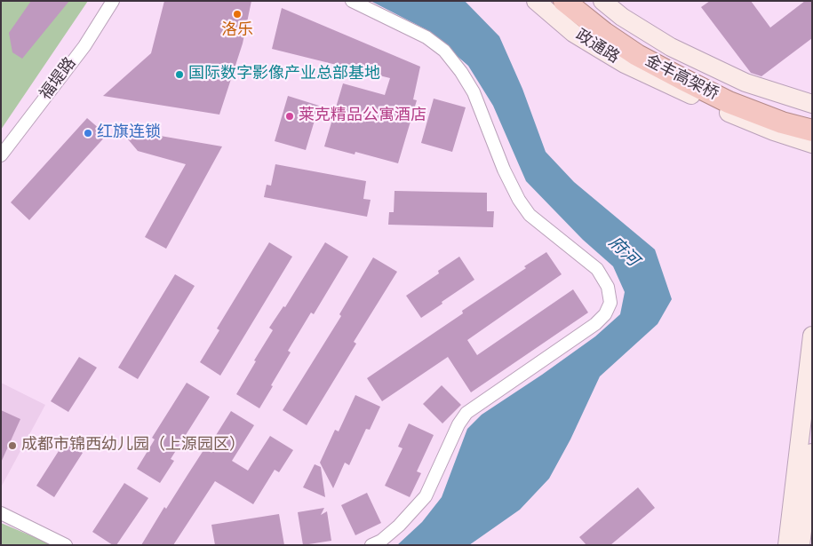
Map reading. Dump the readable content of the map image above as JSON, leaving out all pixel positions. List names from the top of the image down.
{
  "streets": {
    "highway": ["金丰高架桥"],
    "main road": ["政通路"],
    "street": ["福堤路"]
  },
  "water": ["府河"],
  "places": [
    "洛乐",
    "国际数字影像产业总部基地",
    "莱克精品公寓酒店",
    "红旗连锁",
    "成都市锦西幼儿园（上源园区）"
  ]
}
